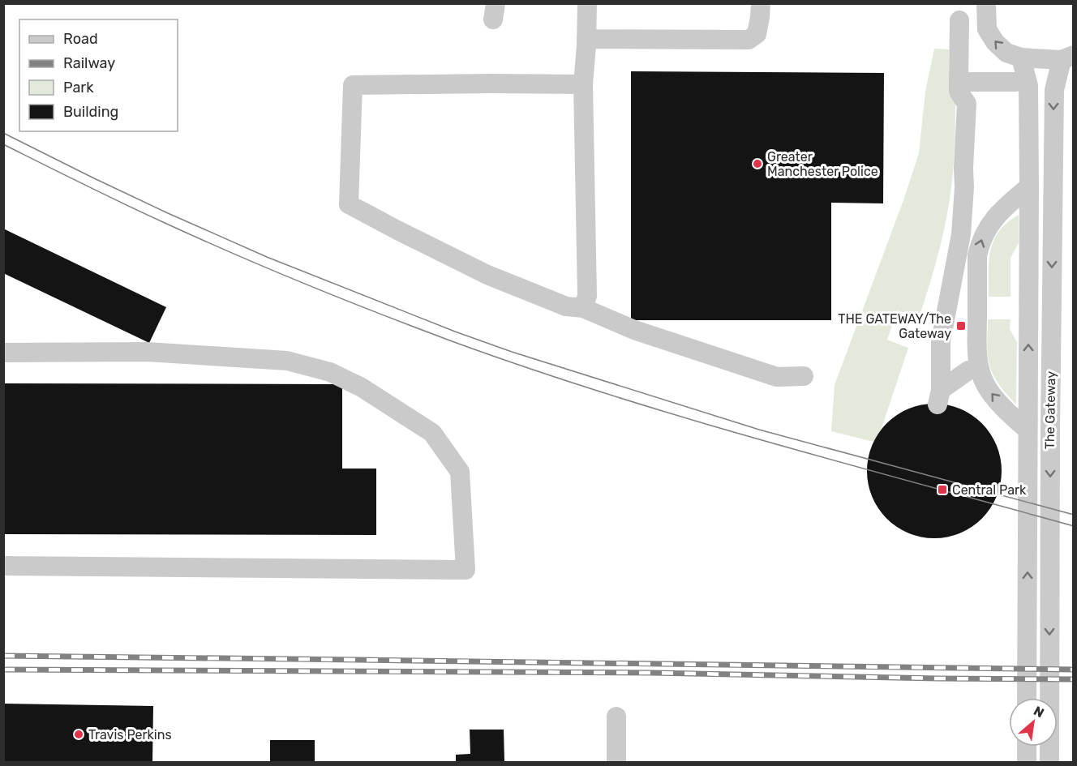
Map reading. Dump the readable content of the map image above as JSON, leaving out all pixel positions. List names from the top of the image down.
{
  "streets": {
    "street": ["The Gateway"]
  },
  "places": {
    "other": ["Greater Manchester Police", "Travis Perkins"],
    "transit": ["THE GATEWAY/The Gateway", "Central Park"]
  },
  "legend": [
    "Road",
    "Railway",
    "Park",
    "Building"
  ],
  "north": "top right"
}
